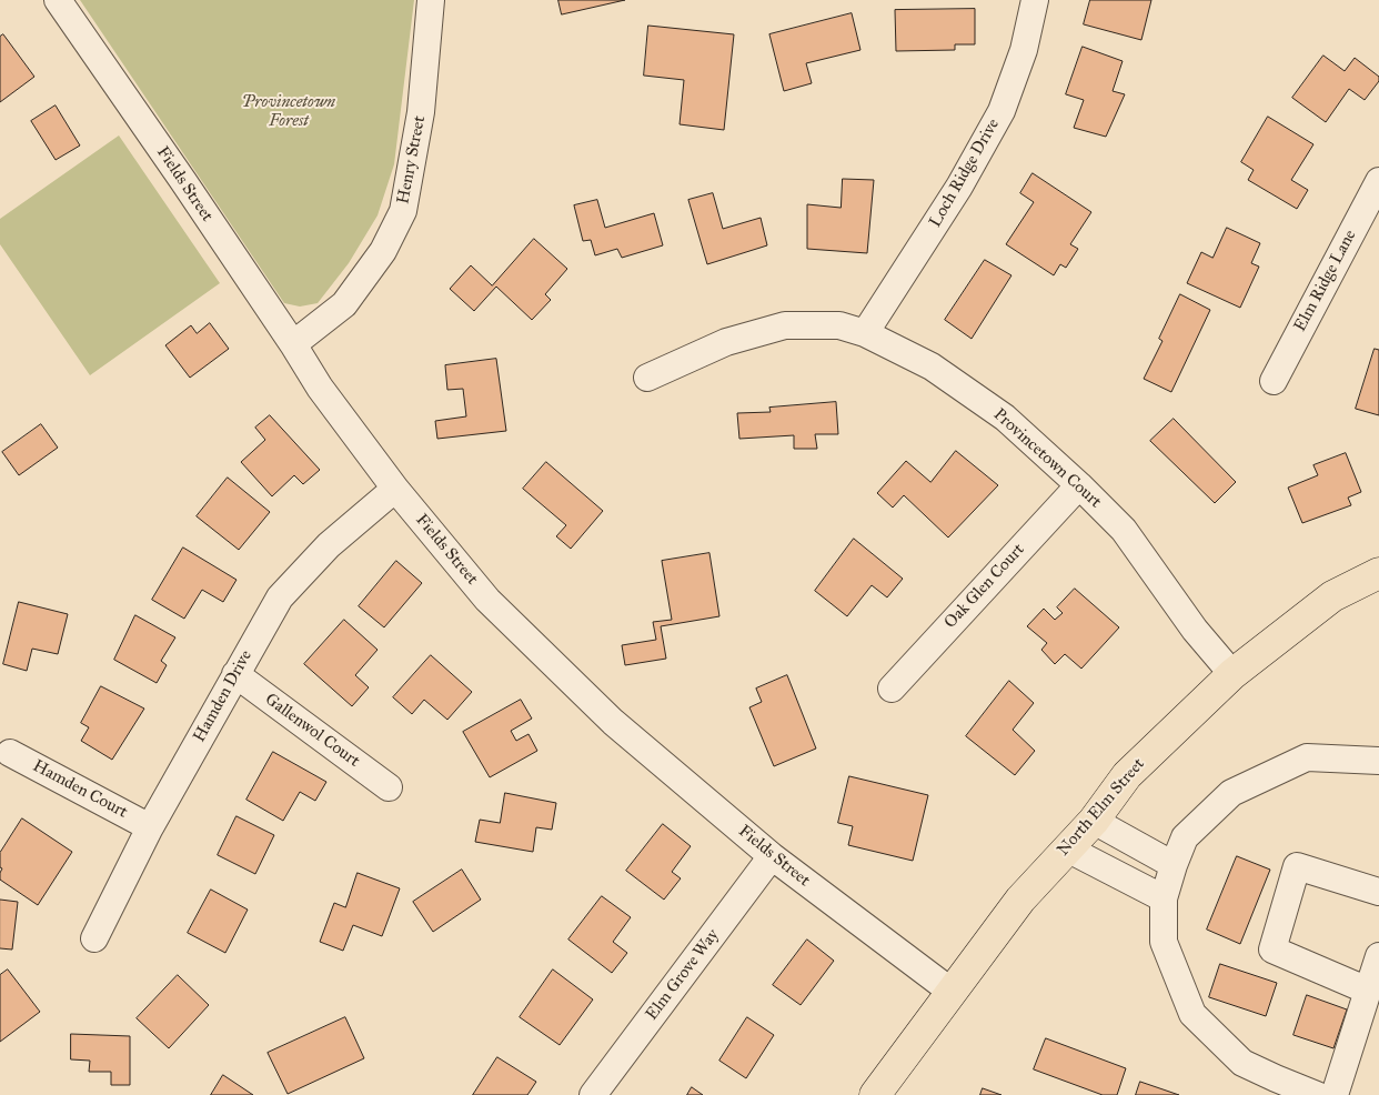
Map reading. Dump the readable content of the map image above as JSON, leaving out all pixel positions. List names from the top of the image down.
{
  "streets": {
    "main road": ["North Elm Street"],
    "street": [
      "Henry Street",
      "Loch Ridge Drive",
      "Fields Street",
      "Elm Ridge Lane",
      "Provincetown Court",
      "Oak Glen Court",
      "Hamden Drive",
      "Gallenwol Court",
      "Hamden Court",
      "Elm Grove Way"
    ]
  },
  "crossings": [
    ["Henry Street", "Fields Street"],
    ["Loch Ridge Drive", "Provincetown Court"],
    ["Fields Street", "Hamden Drive"],
    ["Fields Street", "North Elm Street"],
    ["Fields Street", "Elm Grove Way"],
    ["Provincetown Court", "Oak Glen Court"],
    ["Provincetown Court", "North Elm Street"],
    ["Hamden Drive", "Gallenwol Court"],
    ["Hamden Drive", "Hamden Court"]
  ],
  "parks": ["Provincetown Forest"]
}
